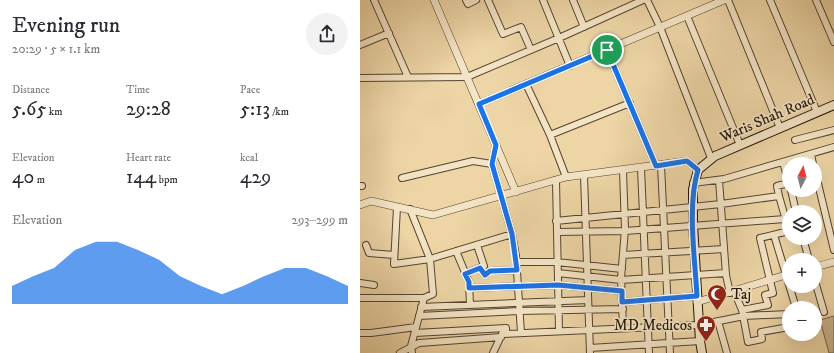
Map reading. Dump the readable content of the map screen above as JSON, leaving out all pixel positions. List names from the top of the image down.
{
  "streets": {
    "main road": ["Waris Shah Road"]
  },
  "places": {
    "mosque": ["Taj"],
    "pharmacy": ["MD Medicos"]
  },
  "north": "top",
  "page": {
    "heading": ["Evening run", "20:29 · 5 × 1.1 km"],
    "stats": [
      ["Distance", "5.65 km"],
      ["Time", "29:28"],
      ["Pace", "5:13 /km"],
      ["Elevation", "40 m"],
      ["Heart rate", "144 bpm"],
      ["kcal", "429"]
    ],
    "map_buttons": ["+", "−"],
    "chart": ["Elevation", "293–299 m"]
  }
}
